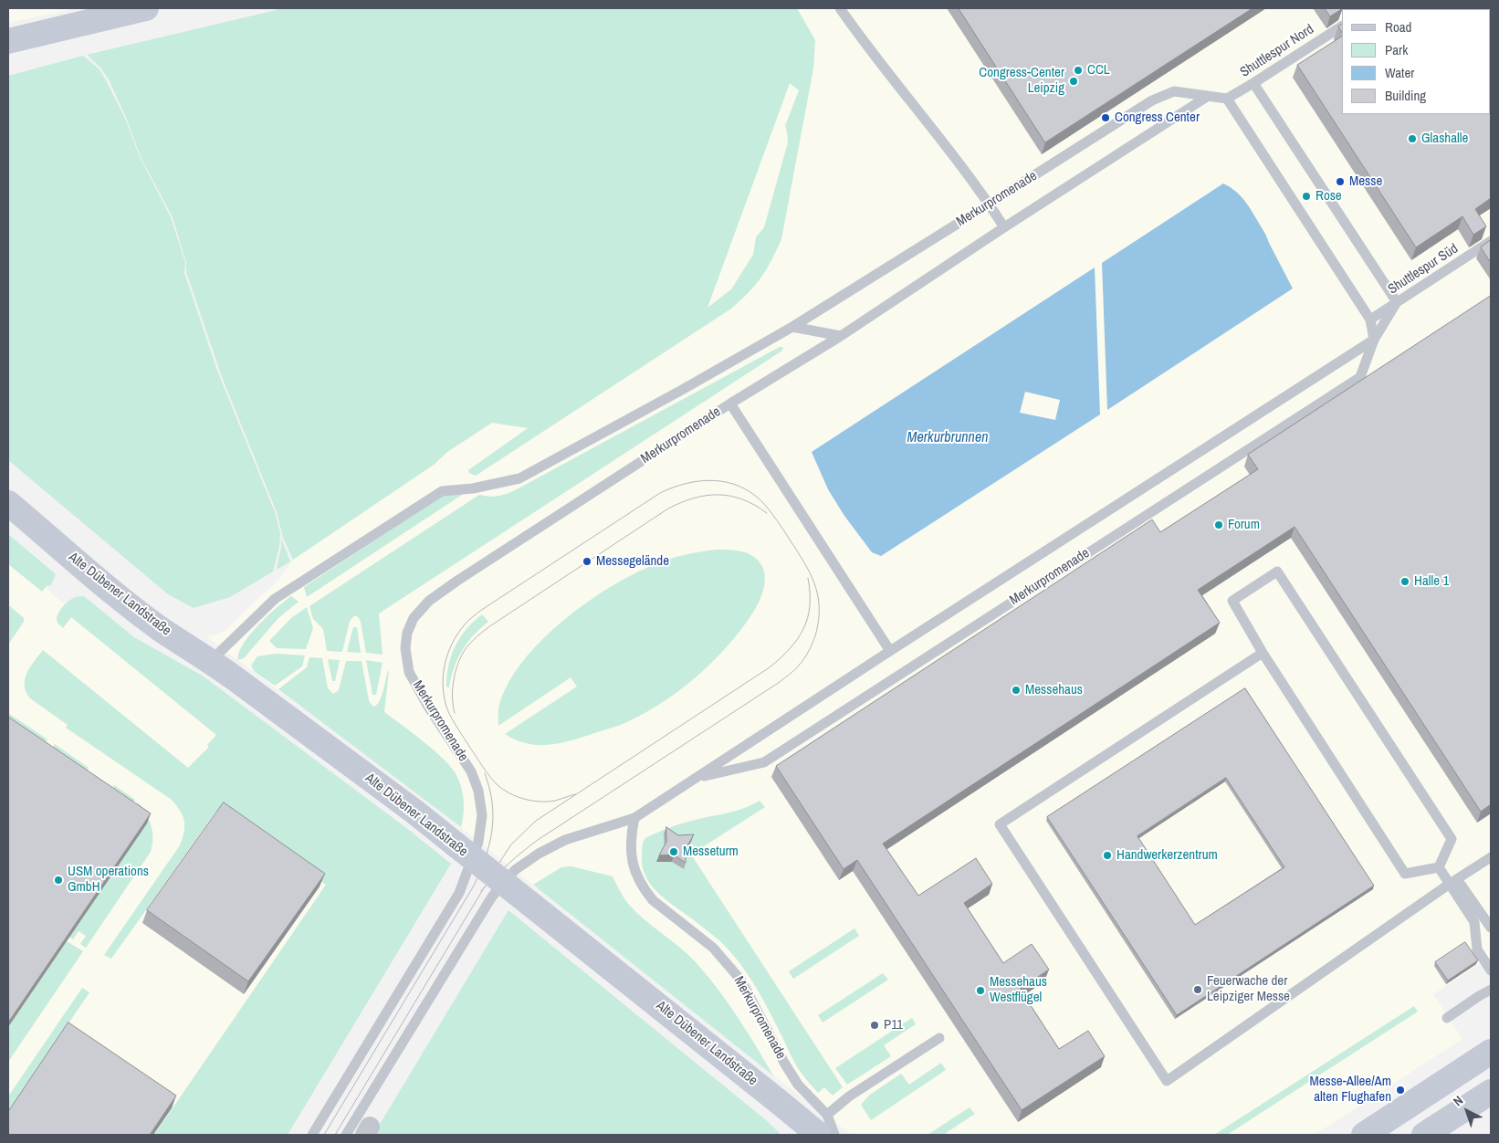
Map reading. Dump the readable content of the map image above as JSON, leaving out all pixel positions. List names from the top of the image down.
{
  "streets": {
    "street": ["Alte Dübener Landstraße"],
    "lane": ["Shuttlespur Nord", "Merkurpromenade", "Shuttlespur Süd"]
  },
  "crossings": [
    ["Shuttlespur Nord", "Merkurpromenade"],
    ["Merkurpromenade", "Alte Dübener Landstraße"]
  ],
  "water": ["Merkurbrunnen"],
  "places": [
    "CCL",
    "Congress-Center Leipzig",
    "Congress Center",
    "Glashalle",
    "Messe",
    "Rose",
    "Forum",
    "Messegelände",
    "Halle 1",
    "Messehaus",
    "Messeturm",
    "Handwerkerzentrum",
    "USM operations GmbH",
    "Feuerwache der Leipziger Messe",
    "Messehaus Westflügel",
    "P11",
    "Messe-Allee/Am alten Flughafen"
  ],
  "legend": [
    "Road",
    "Park",
    "Water",
    "Building"
  ],
  "north": "top left"
}
